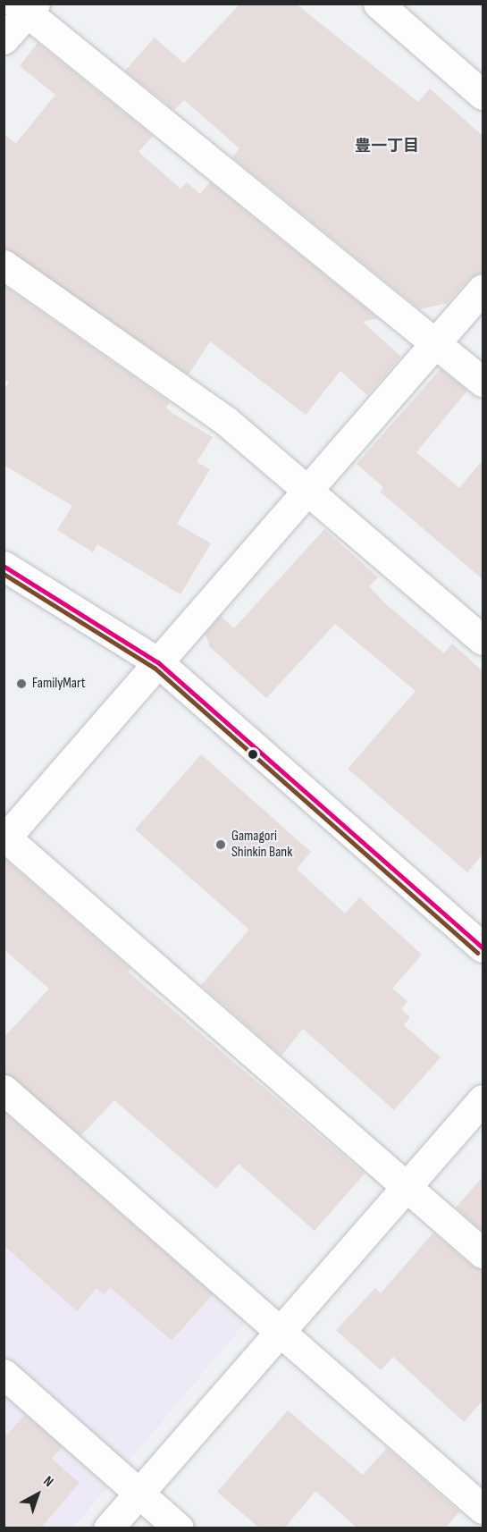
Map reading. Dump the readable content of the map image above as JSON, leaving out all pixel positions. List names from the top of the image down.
{
  "districts": ["豊一丁目"],
  "places": ["FamilyMart", "Gamagori Shinkin Bank"],
  "north": "top right"
}
